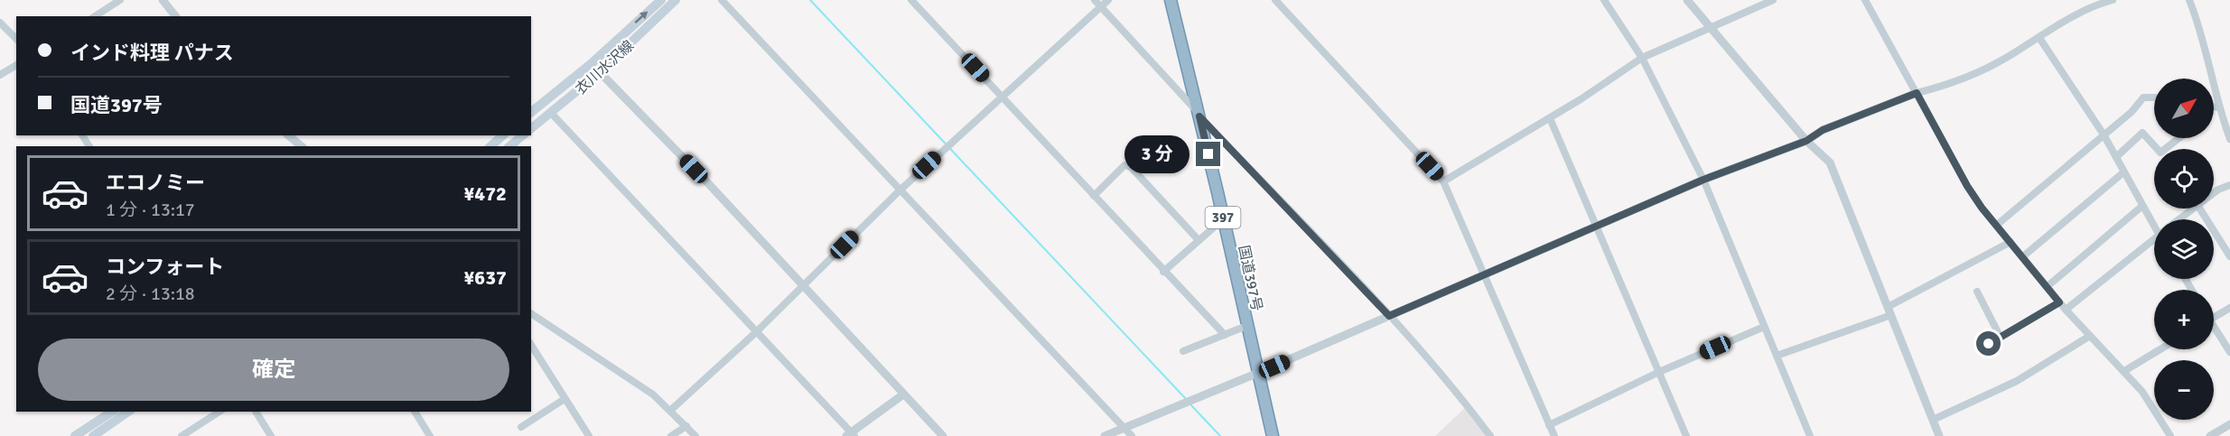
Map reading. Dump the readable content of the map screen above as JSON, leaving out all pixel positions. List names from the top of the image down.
{
  "streets": {
    "highway": ["397", "国道397号"],
    "main road": ["衣川水沢線"]
  },
  "north": "top right",
  "page": {
    "banner": ["インド料理 パナス", "国道397号"],
    "map_buttons": ["+", "−"],
    "bubble": "3 分",
    "list": [
      {
        "name": "エコノミー",
        "note": "1 分 · 13:17",
        "value": "¥472"
      },
      {
        "name": "コンフォート",
        "note": "2 分 · 13:18",
        "value": "¥637"
      }
    ],
    "buttons": "確定"
  }
}
